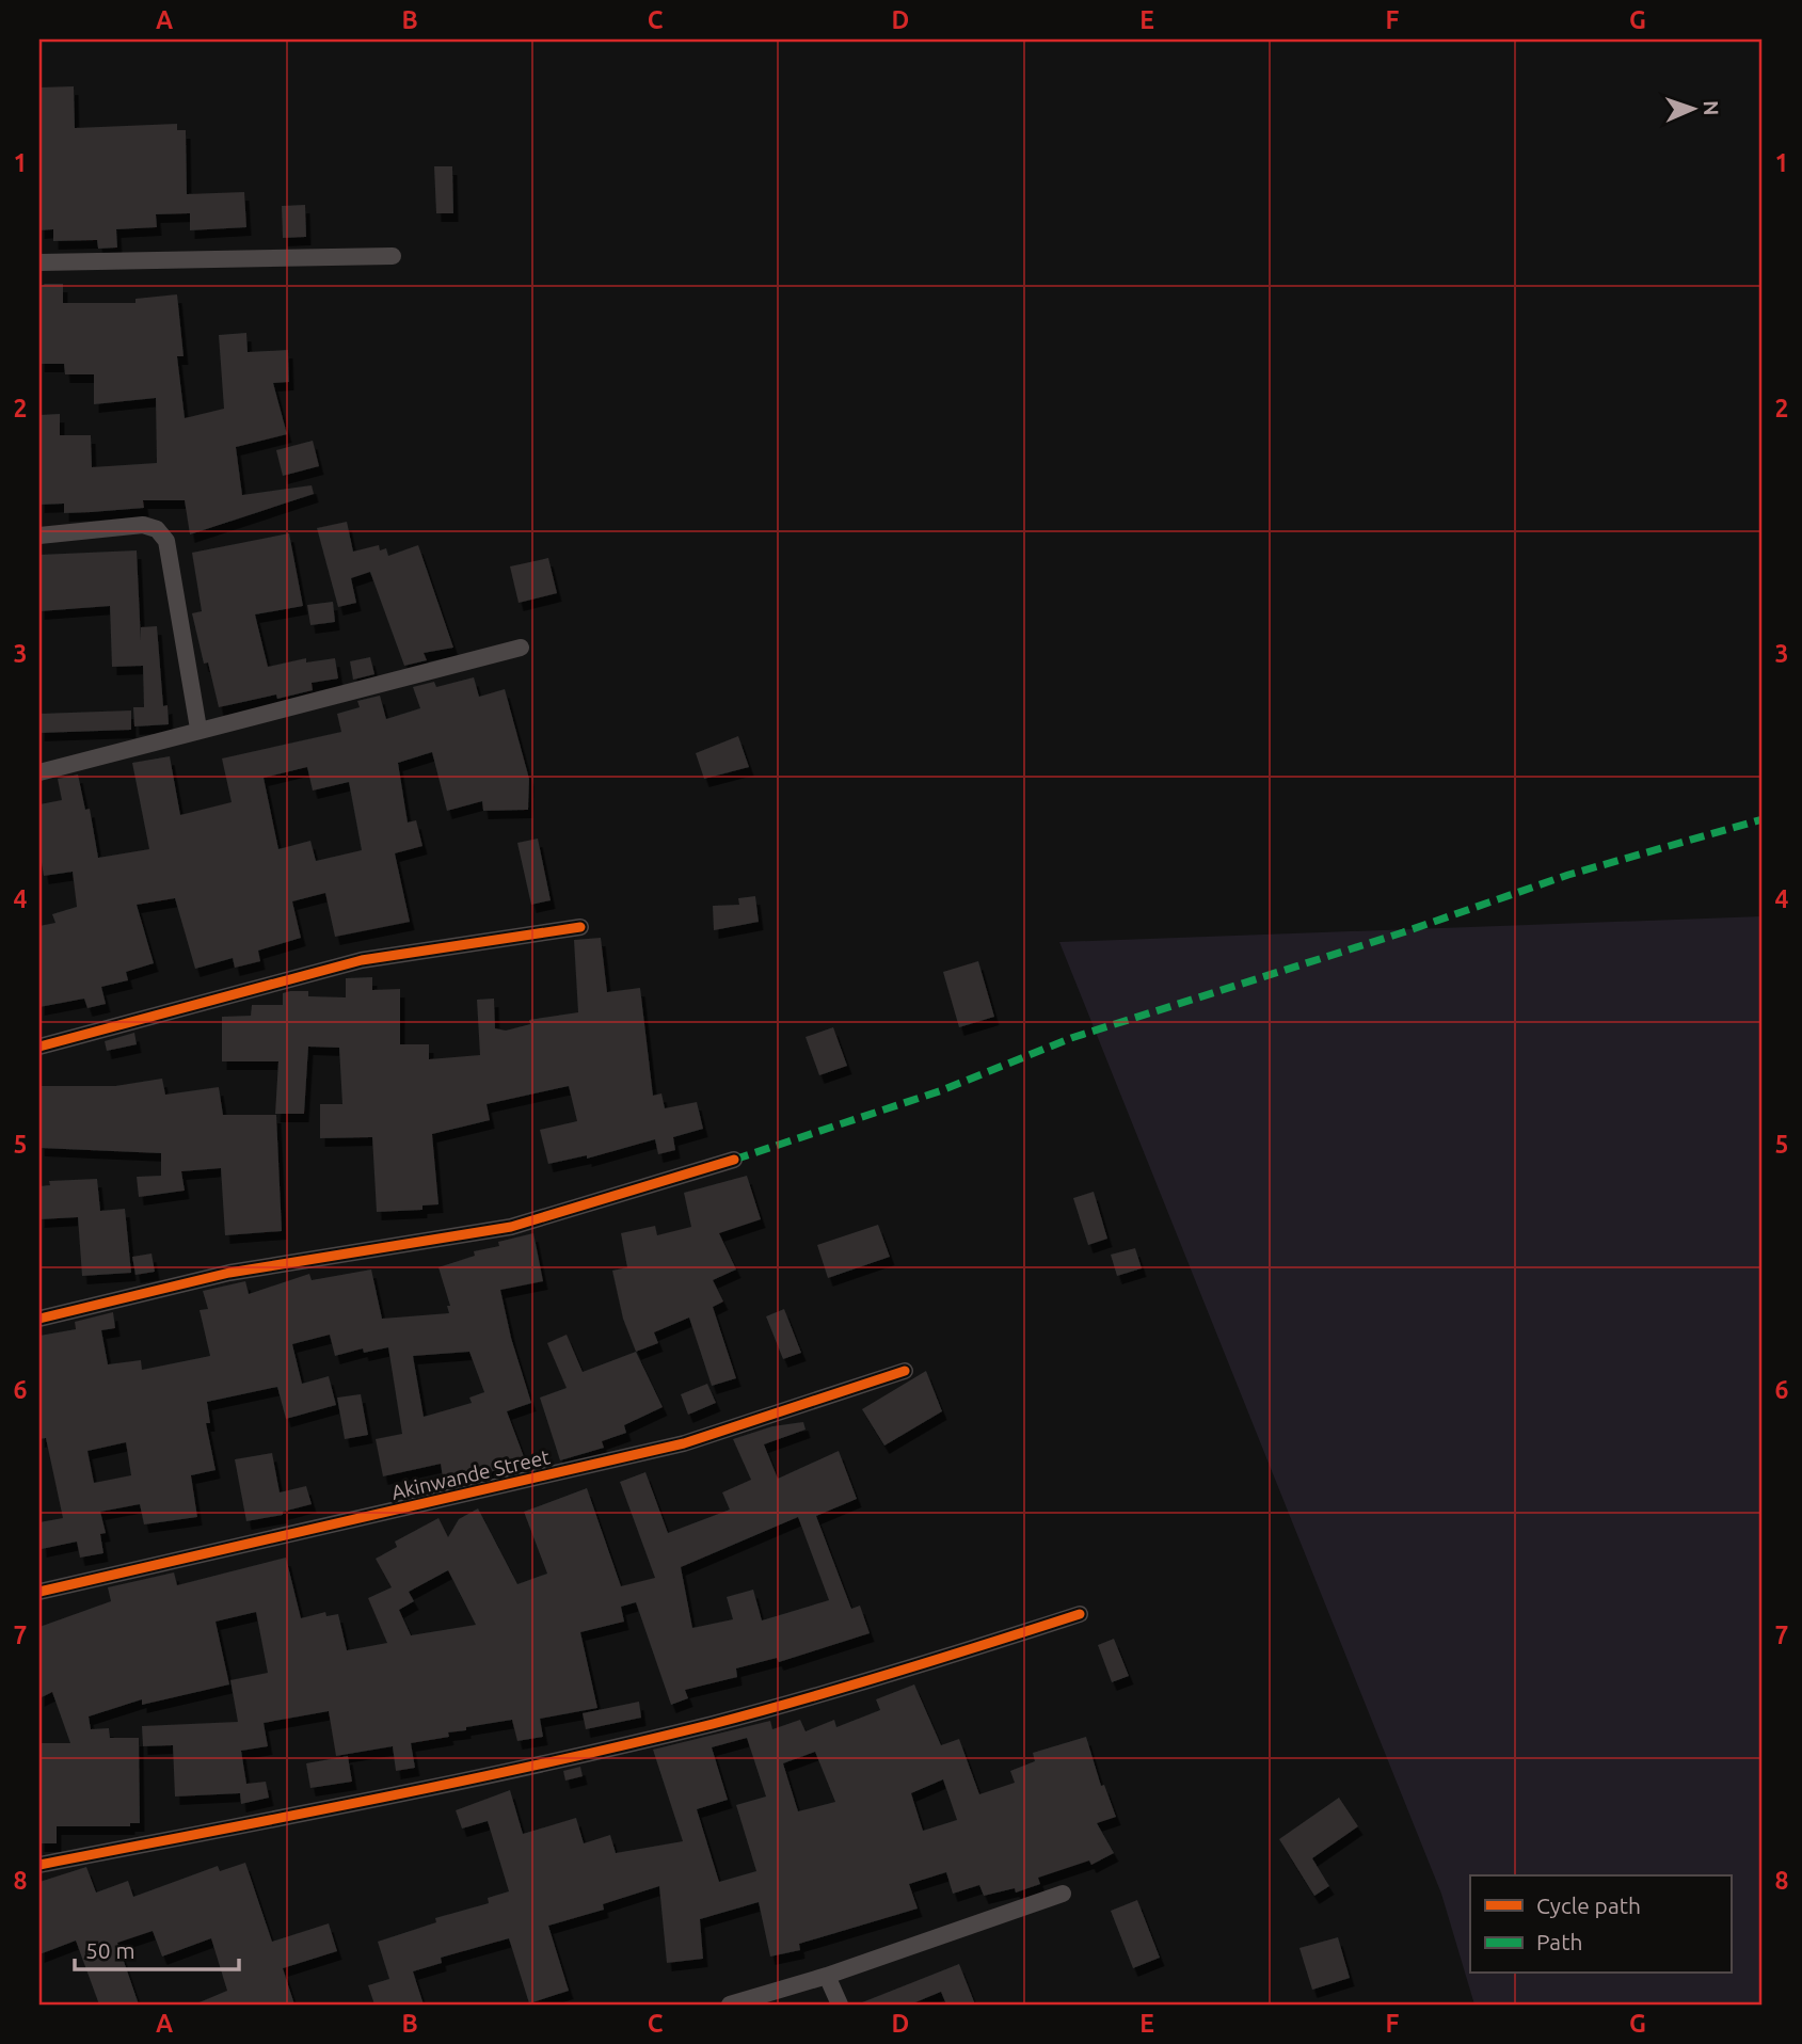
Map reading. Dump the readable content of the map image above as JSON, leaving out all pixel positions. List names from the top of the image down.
{
  "streets": {
    "street": ["Akinwande Street"]
  },
  "legend": ["Cycle path", "Path"],
  "scale_bar": "50 m",
  "north": "right",
  "grid": {
    "columns": [
      "A",
      "B",
      "C",
      "D",
      "E",
      "F",
      "G"
    ],
    "rows": [
      "1",
      "2",
      "3",
      "4",
      "5",
      "6",
      "7",
      "8"
    ]
  }
}
